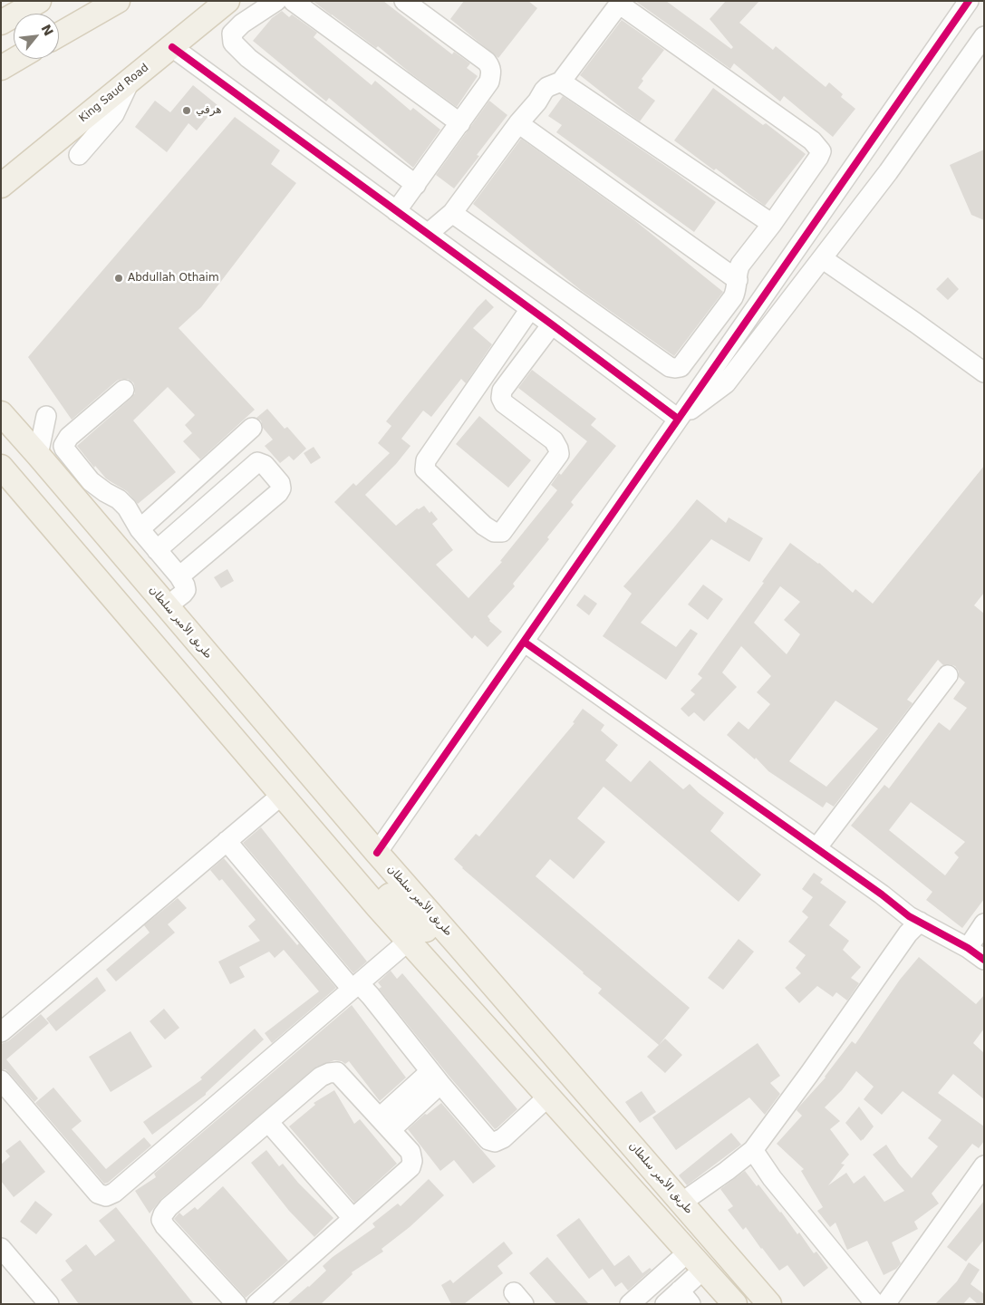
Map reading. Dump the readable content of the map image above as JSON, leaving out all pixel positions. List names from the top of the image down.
{
  "streets": {
    "main road": ["King Saud Road", "طريق الأمير سلطان"]
  },
  "places": ["هرفي", "Abdullah Othaim"],
  "north": "top right"
}
